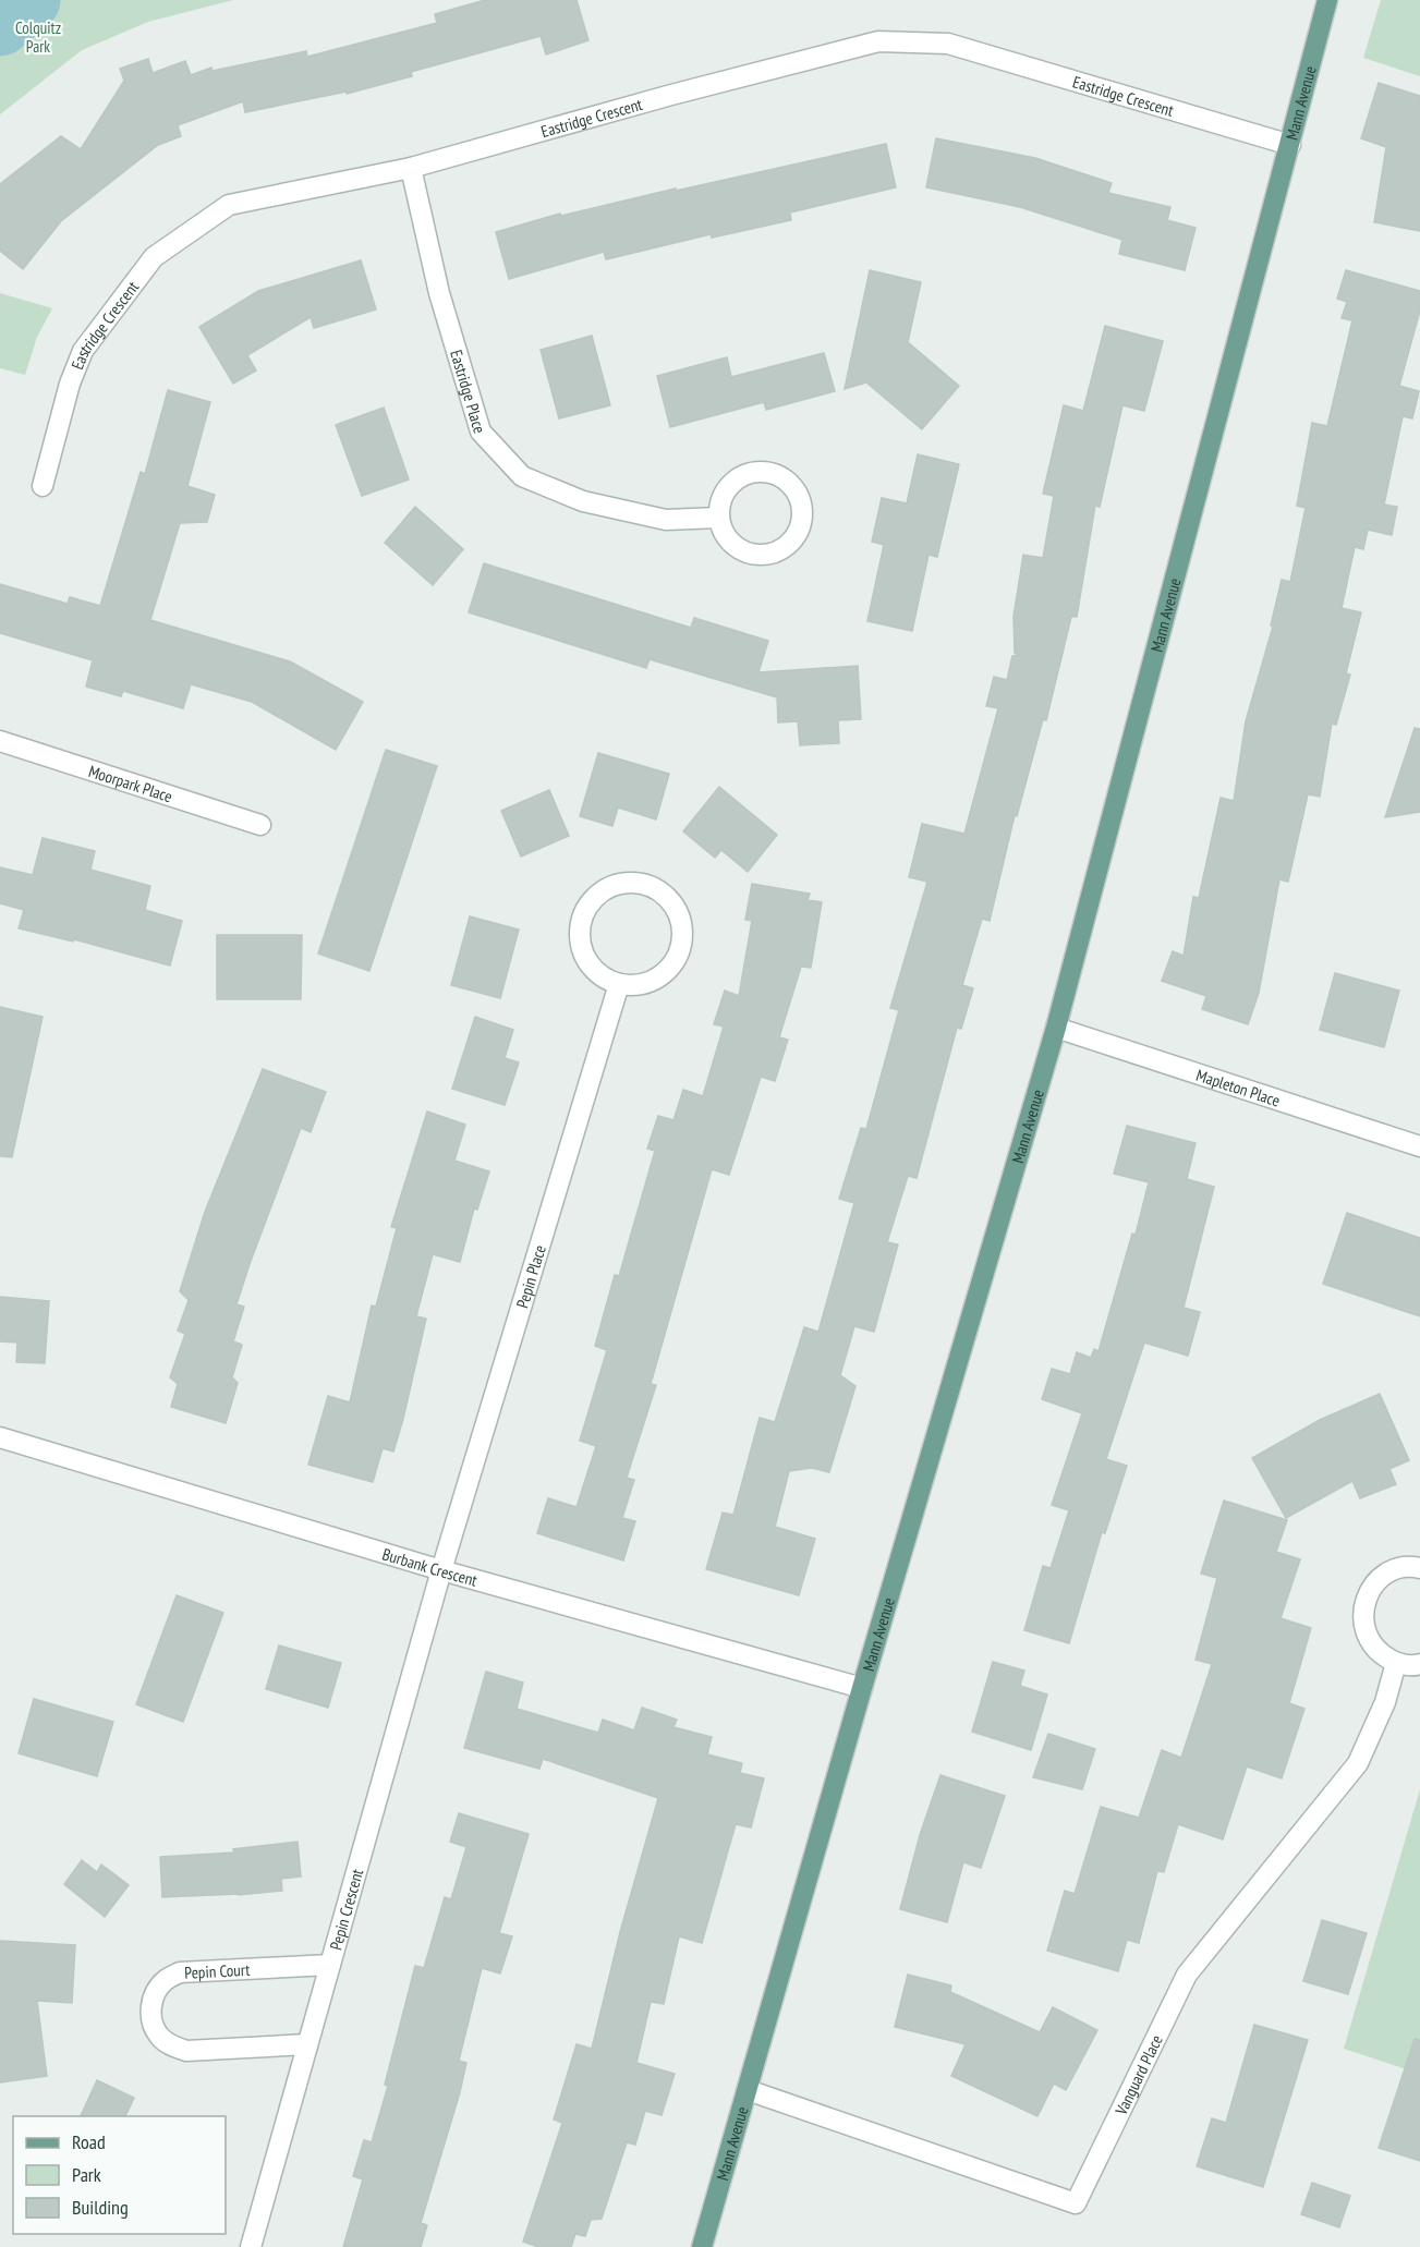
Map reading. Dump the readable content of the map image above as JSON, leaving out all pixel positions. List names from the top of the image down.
{
  "streets": {
    "main road": ["Mann Avenue"],
    "street": [
      "Eastridge Crescent",
      "Eastridge Place",
      "Moorpark Place",
      "Mapleton Place",
      "Pepin Place",
      "Burbank Crescent",
      "Pepin Crescent",
      "Pepin Court",
      "Vanguard Place"
    ]
  },
  "crossings": [
    ["Eastridge Crescent", "Mann Avenue"],
    ["Eastridge Crescent", "Eastridge Place"],
    ["Mann Avenue", "Mapleton Place"],
    ["Mann Avenue", "Burbank Crescent"],
    ["Mann Avenue", "Vanguard Place"],
    ["Pepin Place", "Burbank Crescent"],
    ["Pepin Place", "Pepin Crescent"],
    ["Burbank Crescent", "Pepin Crescent"],
    ["Pepin Crescent", "Pepin Court"]
  ],
  "parks": ["Colquitz Park"],
  "legend": ["Road", "Park", "Building"]
}
